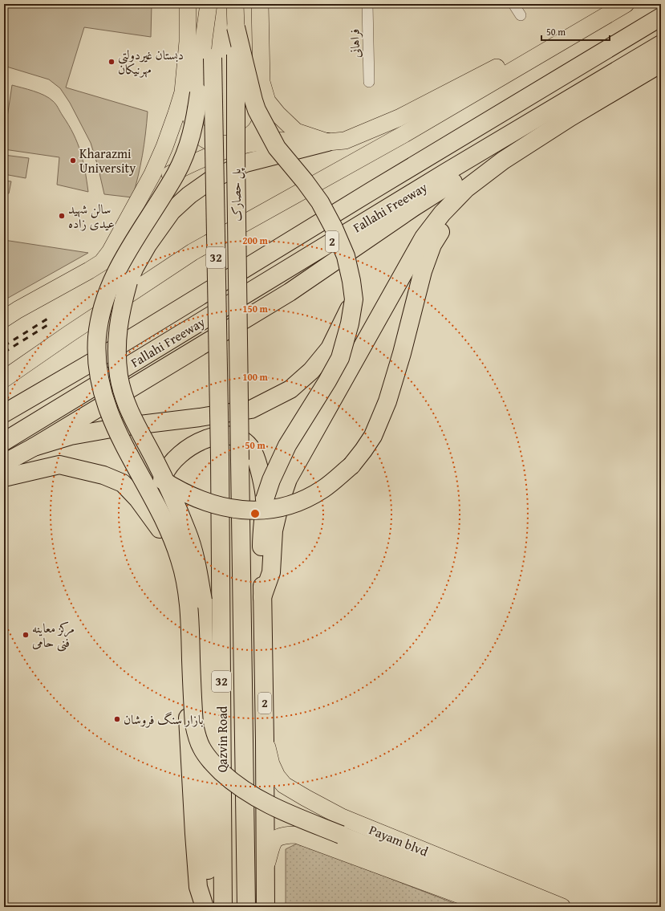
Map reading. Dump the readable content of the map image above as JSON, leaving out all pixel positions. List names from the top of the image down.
{
  "streets": {
    "highway": [
      "پل حصارک",
      "Fallahi Freeway",
      "2",
      "32",
      "Qazvin Road"
    ],
    "main road": ["Payam blvd"],
    "street": ["فراهانی"]
  },
  "crossings": [
    ["پل حصارک", "32"],
    ["پل حصارک", "Qazvin Road"],
    ["2", "Payam blvd"]
  ],
  "places": [
    "دبستان غیردولتی مهرنیکان",
    "Kharazmi University",
    "سالن شهید عیدی زاده",
    "مرکز معاینه فنی حامی",
    "بازار سنگ فروشان"
  ],
  "scale_bar": "50 m",
  "rings": [
    "200 m",
    "150 m",
    "100 m",
    "50 m"
  ]
}
